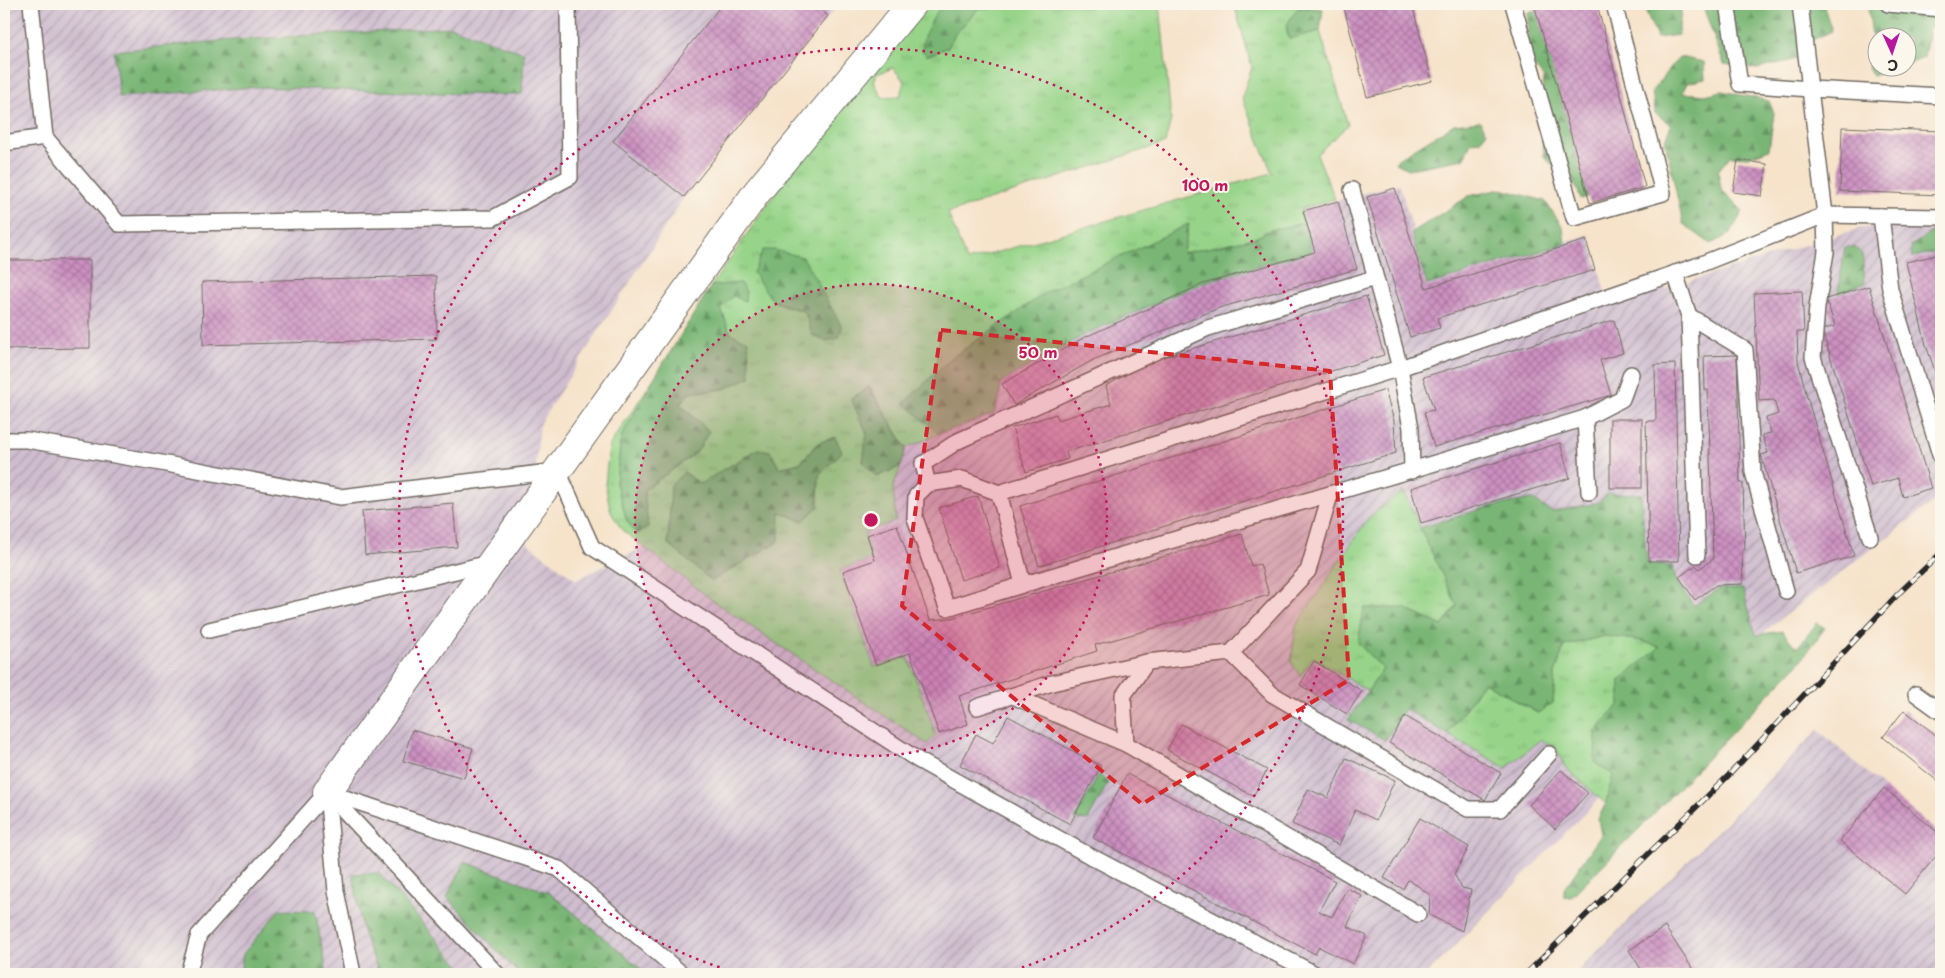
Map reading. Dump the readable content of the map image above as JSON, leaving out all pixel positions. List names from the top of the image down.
{
  "north": "bottom",
  "rings": ["100 m", "50 m"]
}
